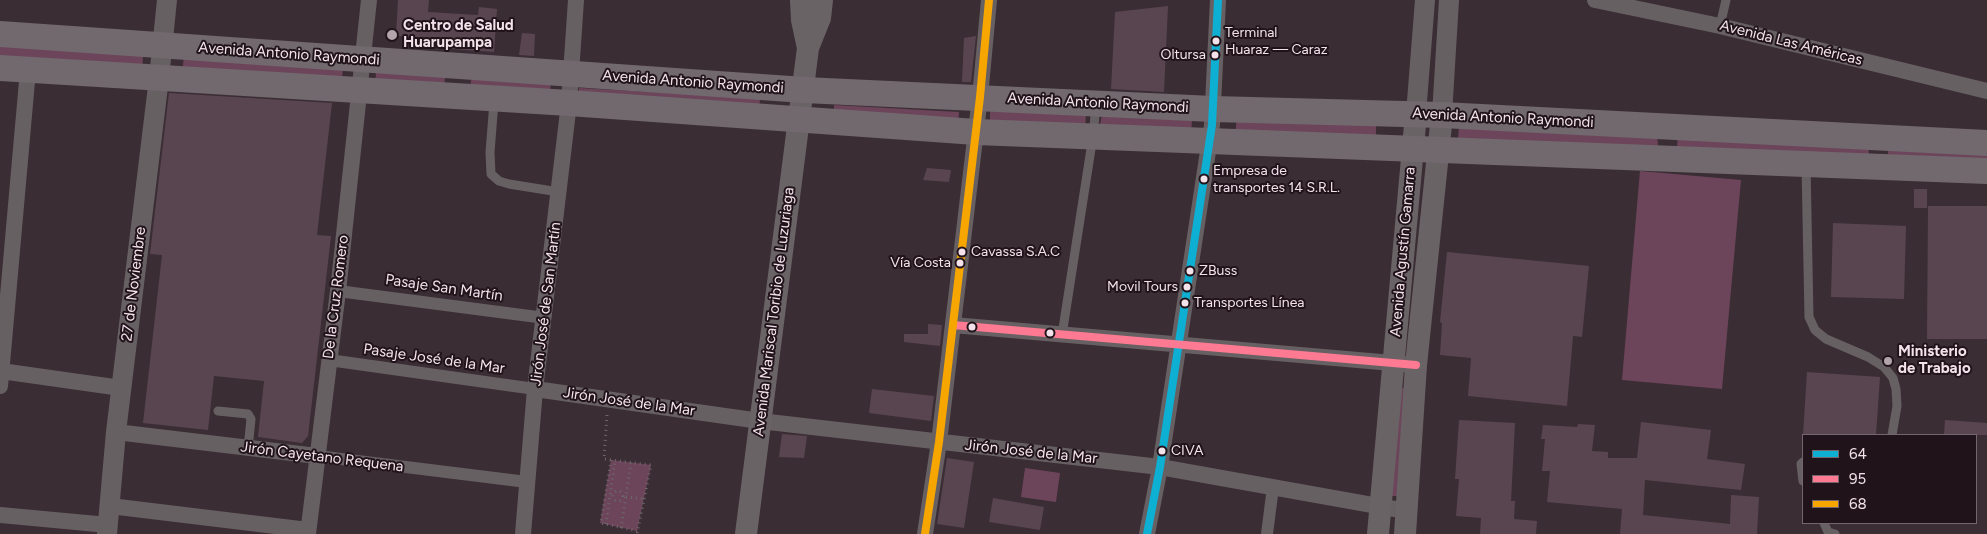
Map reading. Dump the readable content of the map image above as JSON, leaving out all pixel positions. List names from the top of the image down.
{
  "streets": {
    "main road": ["Avenida Antonio Raymondi", "Avenida Agustín Gamarra", "Avenida Mariscal Toribio de Luzuriaga"],
    "street": [
      "Avenida Las Américas",
      "27 de Noviembre",
      "Pasaje San Martín",
      "De la Cruz Romero",
      "Jirón José de San Martín",
      "Pasaje José de la Mar",
      "Jirón José de la Mar",
      "Jirón Cayetano Requena"
    ]
  },
  "crossings": [
    ["Avenida Antonio Raymondi", "Avenida Agustín Gamarra"],
    ["Avenida Antonio Raymondi", "27 de Noviembre"],
    ["Avenida Antonio Raymondi", "De la Cruz Romero"],
    ["Avenida Antonio Raymondi", "Jirón José de San Martín"],
    ["Avenida Antonio Raymondi", "Avenida Mariscal Toribio de Luzuriaga"],
    ["Avenida Agustín Gamarra", "Jirón José de la Mar"],
    ["27 de Noviembre", "Jirón Cayetano Requena"],
    ["Pasaje San Martín", "De la Cruz Romero"],
    ["Pasaje San Martín", "Jirón José de San Martín"],
    ["De la Cruz Romero", "Pasaje José de la Mar"],
    ["De la Cruz Romero", "Jirón Cayetano Requena"],
    ["Jirón José de San Martín", "Pasaje José de la Mar"],
    ["Jirón José de San Martín", "Jirón José de la Mar"],
    ["Jirón José de San Martín", "Jirón Cayetano Requena"],
    ["Avenida Mariscal Toribio de Luzuriaga", "Jirón José de la Mar"],
    ["Pasaje José de la Mar", "Jirón José de la Mar"]
  ],
  "places": [
    "Centro de Salud Huarupampa",
    "Terminal Huaraz — Caraz",
    "Oltursa",
    "Empresa de transportes 14 S.R.L.",
    "Cavassa S.A.C",
    "Vía Costa",
    "ZBuss",
    "Movil Tours",
    "Transportes Línea",
    "Ministerio de Trabajo",
    "CIVA"
  ],
  "lines": ["transit line 64", "transit line 68", "transit line 95"],
  "legend": ["64", "95", "68"]
}
